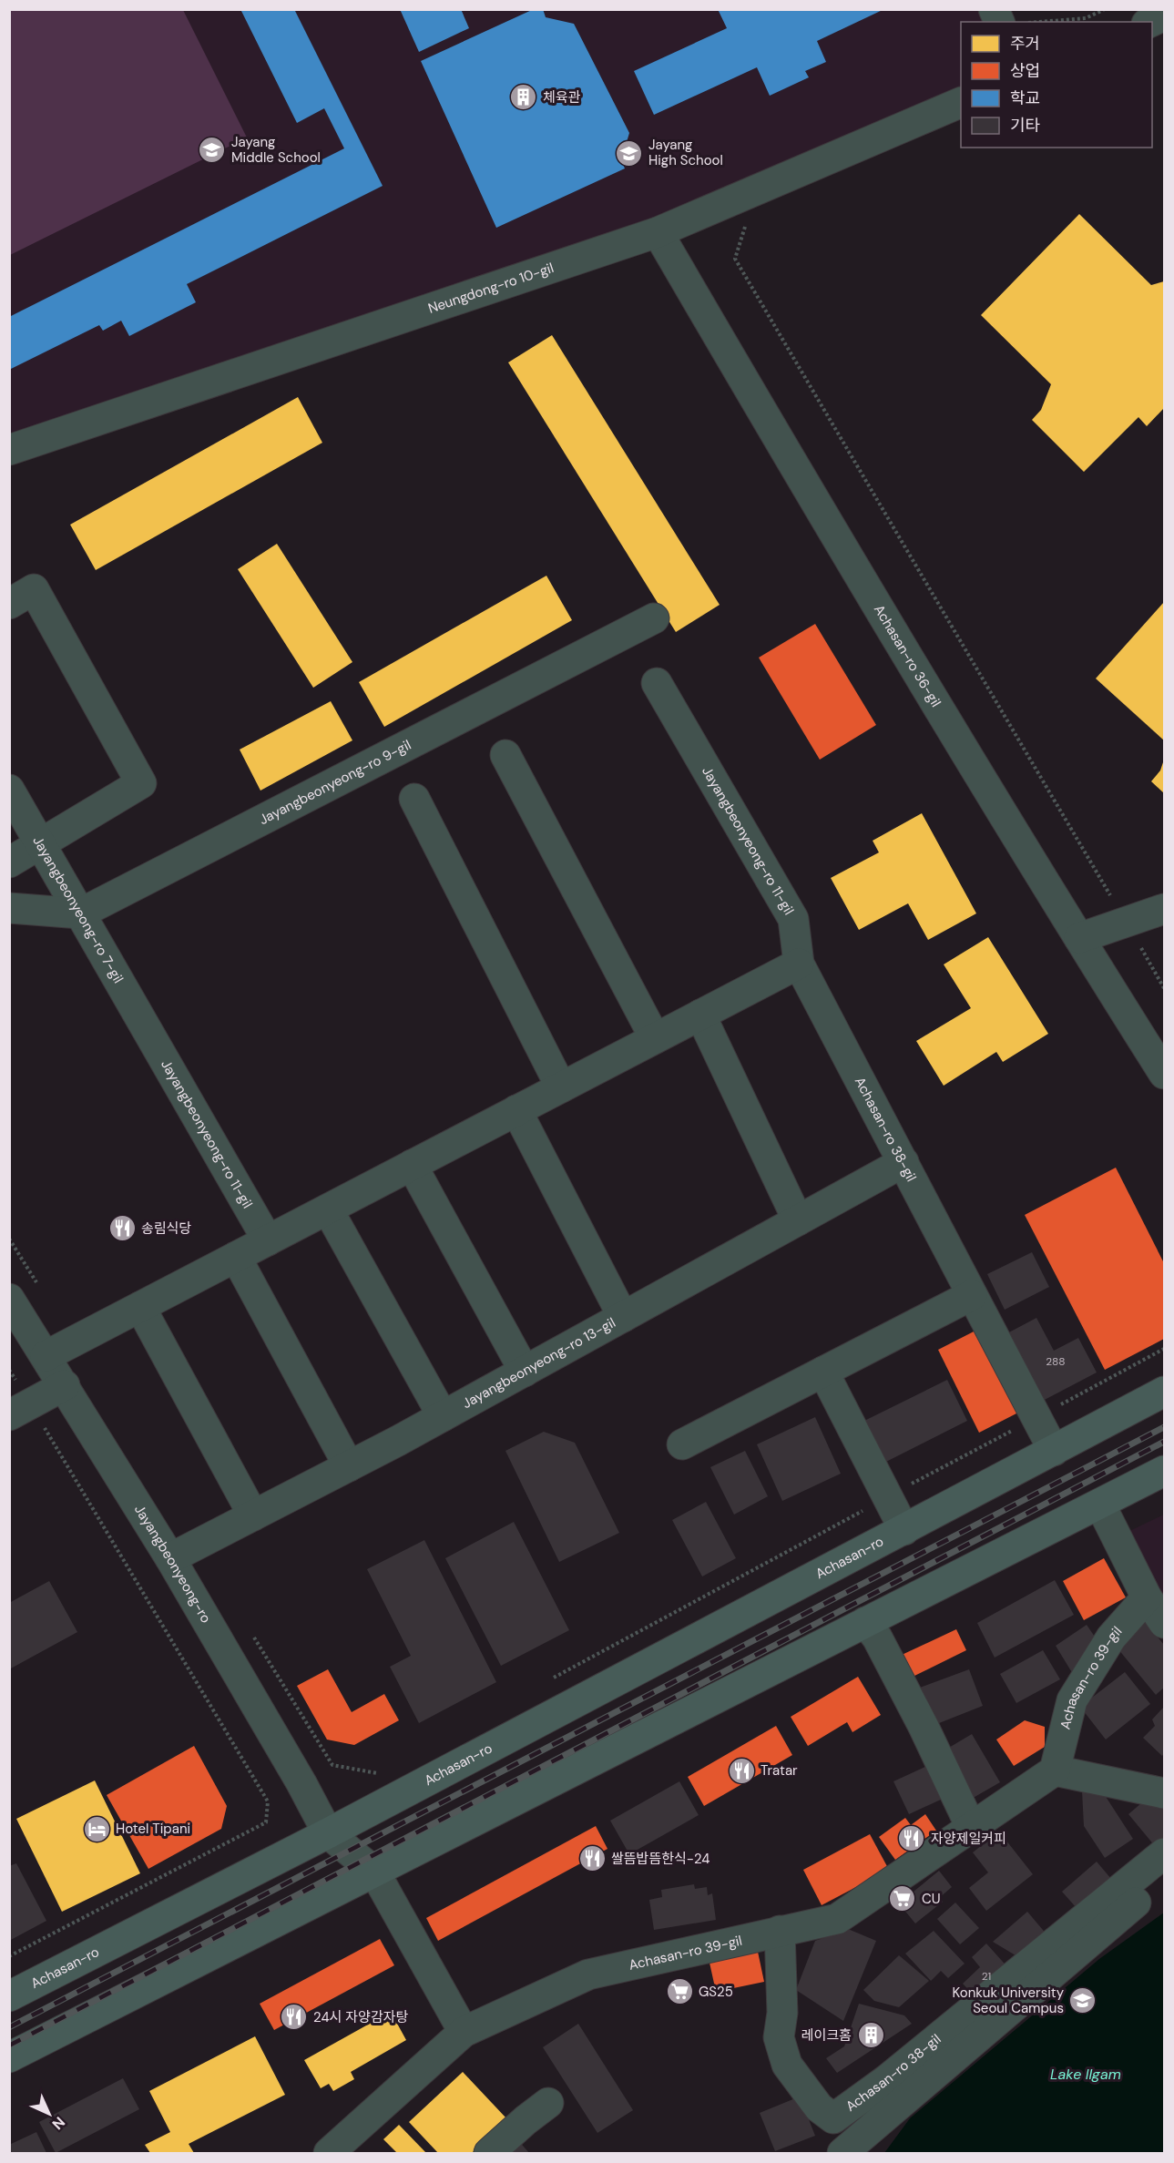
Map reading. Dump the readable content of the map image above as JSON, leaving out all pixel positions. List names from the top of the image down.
{
  "streets": {
    "main road": ["Achasan-ro"],
    "street": [
      "Neungdong-ro 10-gil",
      "Achasan-ro 36-gil",
      "Jayangbeonyeong-ro 9-gil",
      "Jayangbeonyeong-ro 11-gil",
      "Jayangbeonyeong-ro 7-gil",
      "Achasan-ro 38-gil",
      "Jayangbeonyeong-ro 13-gil",
      "Jayangbeonyeong-ro",
      "Achasan-ro 39-gil"
    ]
  },
  "crossings": [
    ["Neungdong-ro 10-gil", "Achasan-ro 36-gil"],
    ["Jayangbeonyeong-ro 9-gil", "Jayangbeonyeong-ro 7-gil"],
    ["Jayangbeonyeong-ro 11-gil", "Jayangbeonyeong-ro 7-gil"],
    ["Jayangbeonyeong-ro 11-gil", "Achasan-ro 38-gil"],
    ["Achasan-ro 38-gil", "Jayangbeonyeong-ro 13-gil"],
    ["Achasan-ro 38-gil", "Achasan-ro"],
    ["Achasan-ro 38-gil", "Achasan-ro 39-gil"],
    ["Jayangbeonyeong-ro 13-gil", "Jayangbeonyeong-ro"],
    ["Achasan-ro", "Jayangbeonyeong-ro"]
  ],
  "water": ["Lake Ilgam"],
  "places": {
    "building": ["체육관", "레이크홈"],
    "school or university": ["Jayang Middle School", "Jayang High School", "Konkuk University Seoul Campus"],
    "restaurant": [
      "송림식당",
      "Tratar",
      "자양제일커피",
      "쌀뜸밥뜸한식-24",
      "24시 자양감자탕"
    ],
    "hotel": ["Hotel Tipani"],
    "supermarket": ["CU", "GS25"]
  },
  "house_numbers": ["288", "21"],
  "legend": [
    "주거",
    "상업",
    "학교",
    "기타"
  ],
  "north": "bottom right"
}
